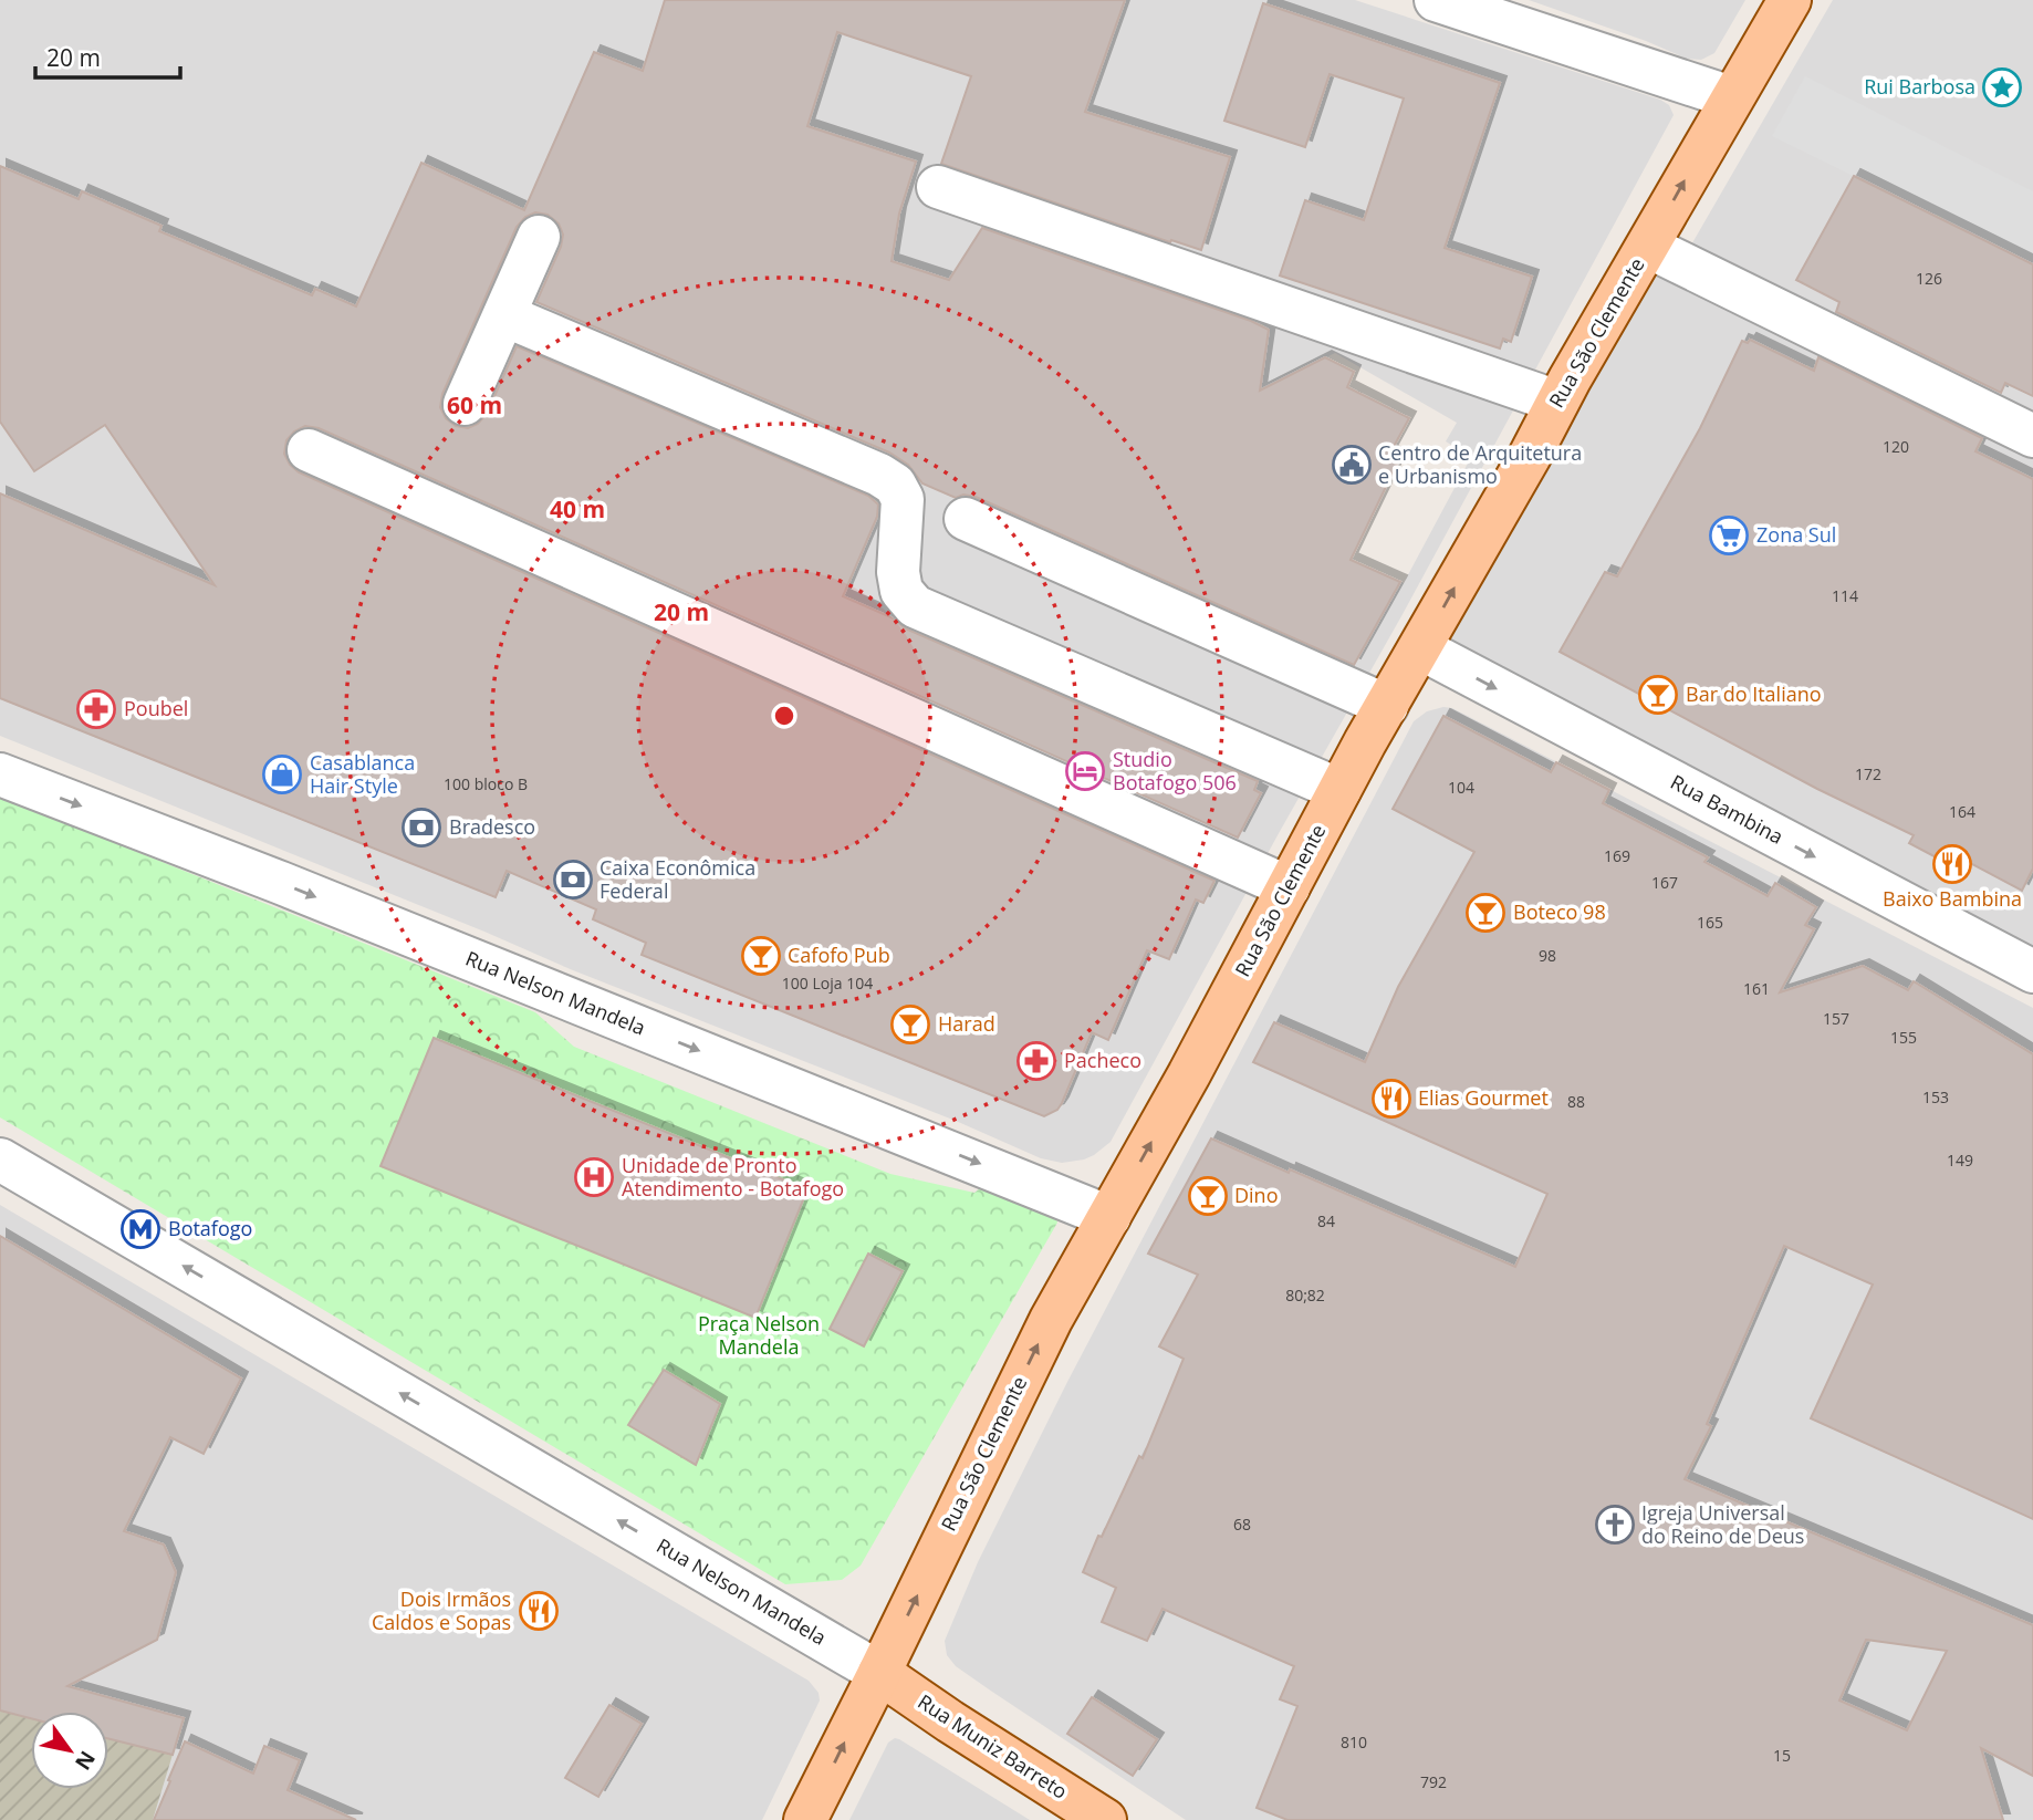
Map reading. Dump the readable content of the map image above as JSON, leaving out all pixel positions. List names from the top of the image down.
{
  "streets": {
    "main road": ["Rua São Clemente", "Rua Muniz Barreto"],
    "street": ["Rua Bambina", "Rua Nelson Mandela"]
  },
  "crossings": [
    ["Rua São Clemente", "Rua Bambina"],
    ["Rua São Clemente", "Rua Nelson Mandela"],
    ["Rua São Clemente", "Rua Muniz Barreto"],
    ["Rua Nelson Mandela", "Rua Muniz Barreto"]
  ],
  "one_way": ["Rua São Clemente", "Rua Bambina"],
  "parks": ["Praça Nelson Mandela"],
  "places": {
    "place": ["Rui Barbosa"],
    "public building": ["Centro de Arquitetura e Urbanismo"],
    "supermarket": ["Zona Sul"],
    "bar": [
      "Bar do Italiano",
      "Boteco 98",
      "Cafofo Pub",
      "Harad",
      "Dino"
    ],
    "pharmacy": ["Poubel", "Pacheco"],
    "hotel": ["Studio Botafogo 506"],
    "shop": ["Casablanca Hair Style"],
    "bank": ["Bradesco", "Caixa Econômica Federal"],
    "restaurant": ["Baixo Bambina", "Elias Gourmet", "Dois Irmãos Caldos e Sopas"],
    "hospital": ["Unidade de Pronto Atendimento - Botafogo"],
    "metro station": ["Botafogo"],
    "church": ["Igreja Universal do Reino de Deus"]
  },
  "house_numbers": [
    "126",
    "120",
    "114",
    "172",
    "100 bloco B",
    "104",
    "164",
    "169",
    "167",
    "165",
    "98",
    "100 Loja 104",
    "161",
    "157",
    "155",
    "153",
    "88",
    "149",
    "84",
    "80;82",
    "68",
    "810",
    "15",
    "792"
  ],
  "scale_bar": "20 m",
  "north": "bottom right",
  "rings": ["60 m", "40 m", "20 m"]
}
